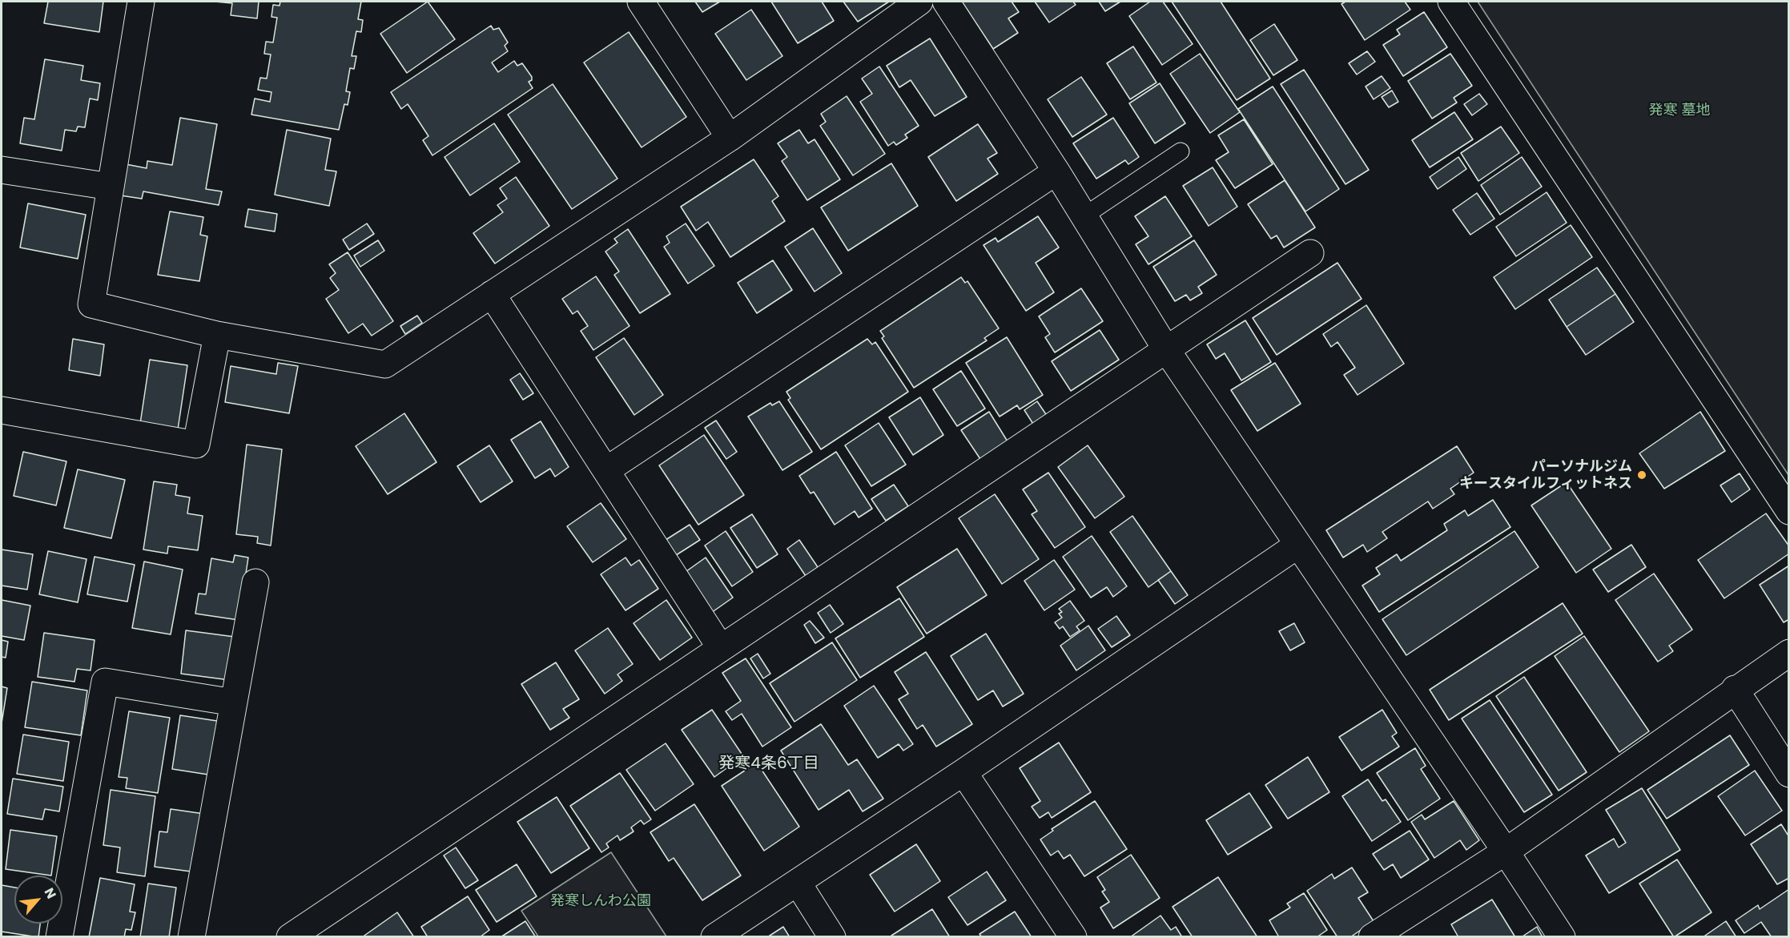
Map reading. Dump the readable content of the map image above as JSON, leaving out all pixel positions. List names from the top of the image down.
{
  "districts": ["発寒4条6丁目"],
  "parks": ["発寒 墓地", "発寒しんわ公園"],
  "places": ["パーソナルジム キースタイルフィットネス"],
  "north": "top right"
}
